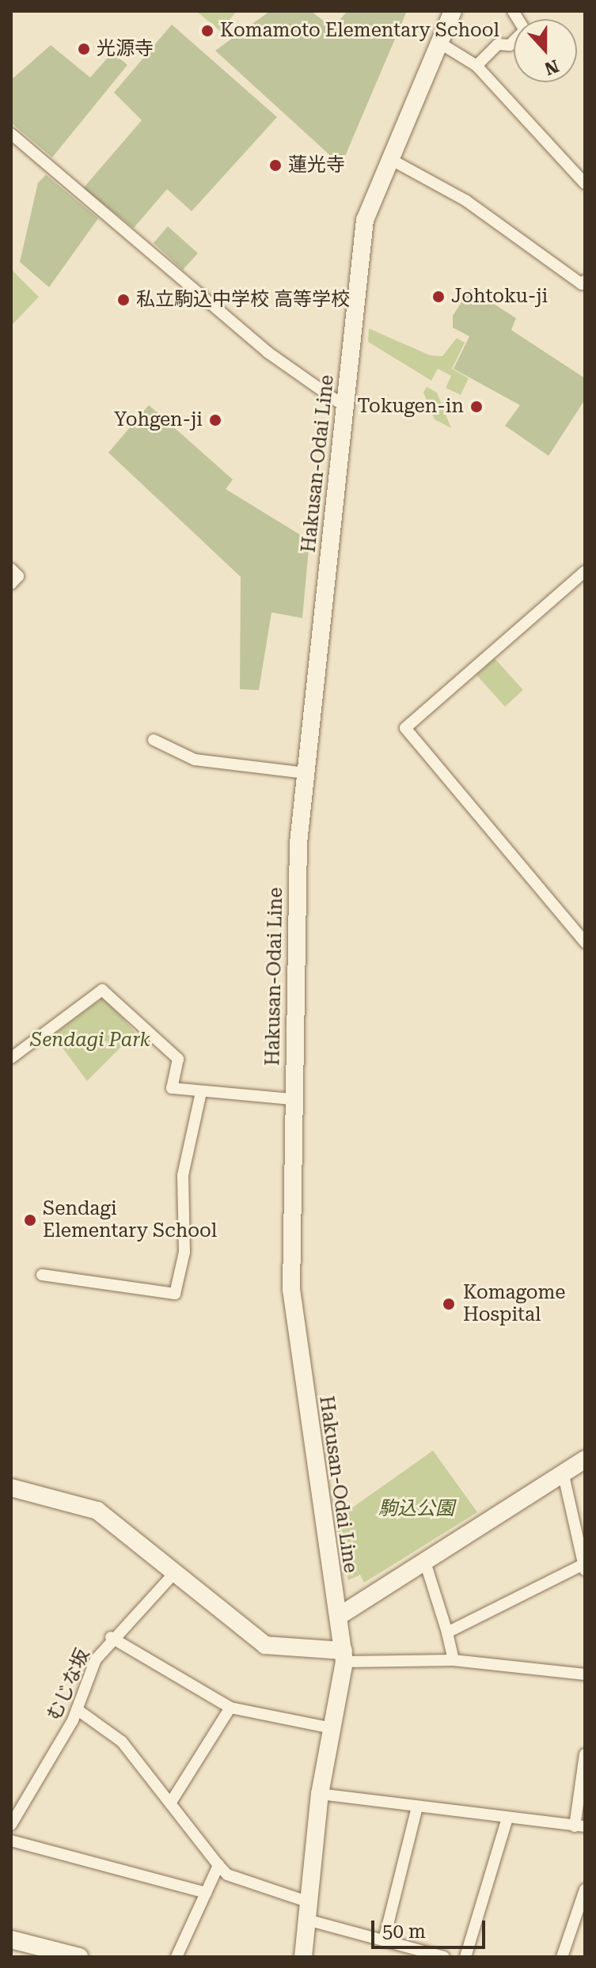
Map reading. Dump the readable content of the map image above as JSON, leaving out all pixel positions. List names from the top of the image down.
{
  "streets": {
    "main road": ["Hakusan-Odai Line"],
    "street": ["むじな坂"]
  },
  "parks": ["Sendagi Park", "駒込公園"],
  "places": [
    "Komamoto Elementary School",
    "光源寺",
    "蓮光寺",
    "Johtoku-ji",
    "私立駒込中学校 高等学校",
    "Tokugen-in",
    "Yohgen-ji",
    "Sendagi Elementary School",
    "Komagome Hospital"
  ],
  "scale_bar": "50 m",
  "north": "bottom"
}
